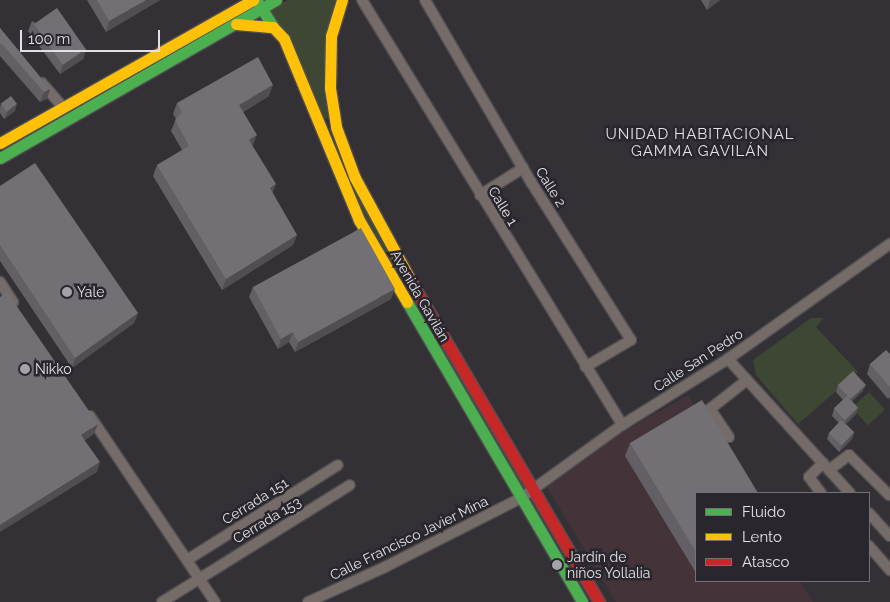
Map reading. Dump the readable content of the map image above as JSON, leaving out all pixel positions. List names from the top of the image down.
{
  "streets": {
    "main road": ["Avenida Gavilán"],
    "street": [
      "Calle 2",
      "Calle 1",
      "Calle San Pedro",
      "Cerrada 151",
      "Cerrada 153",
      "Calle Francisco Javier Mina"
    ]
  },
  "crossings": [
    ["Calle 2", "Calle 1"],
    ["Calle 1", "Calle San Pedro"],
    ["Avenida Gavilán", "Calle San Pedro"],
    ["Avenida Gavilán", "Calle Francisco Javier Mina"],
    ["Calle San Pedro", "Calle Francisco Javier Mina"]
  ],
  "districts": ["UNIDAD HABITACIONAL GAMMA GAVILÁN"],
  "places": ["Yale", "Nikko", "Jardín de niños Yollalia"],
  "legend": ["Fluido", "Lento", "Atasco"],
  "scale_bar": "100 m"
}
